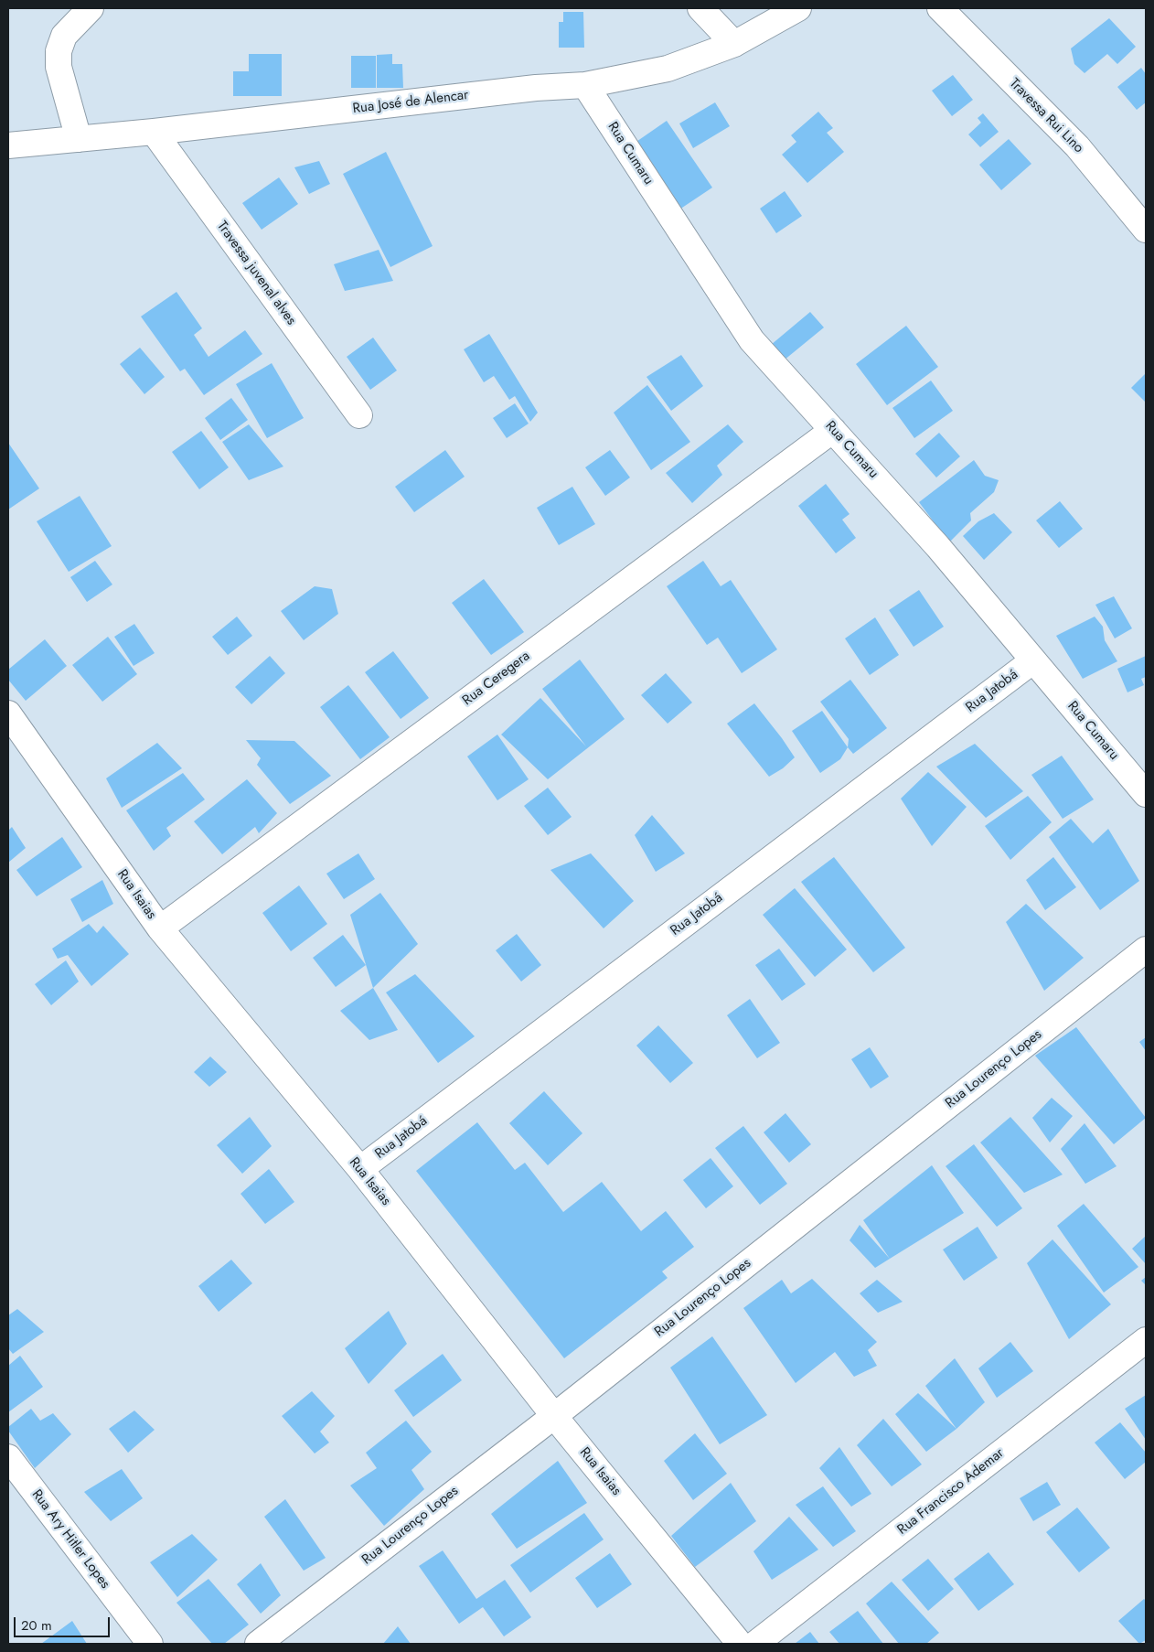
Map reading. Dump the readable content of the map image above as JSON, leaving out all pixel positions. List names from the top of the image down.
{
  "streets": {
    "street": [
      "Rua José de Alencar",
      "Travessa Rui Lino",
      "Rua Cumaru",
      "Travessa juvenal alves",
      "Rua Ceregera",
      "Rua Jatobá",
      "Rua Isaias",
      "Rua Lourenço Lopes",
      "Rua Francisco Ademar",
      "Rua Ary Hitler Lopes"
    ]
  },
  "crossings": [
    ["Rua José de Alencar", "Rua Cumaru"],
    ["Rua José de Alencar", "Travessa juvenal alves"],
    ["Rua Cumaru", "Rua Ceregera"],
    ["Rua Cumaru", "Rua Jatobá"],
    ["Rua Ceregera", "Rua Isaias"],
    ["Rua Jatobá", "Rua Isaias"],
    ["Rua Isaias", "Rua Lourenço Lopes"]
  ],
  "scale_bar": "20 m"
}
